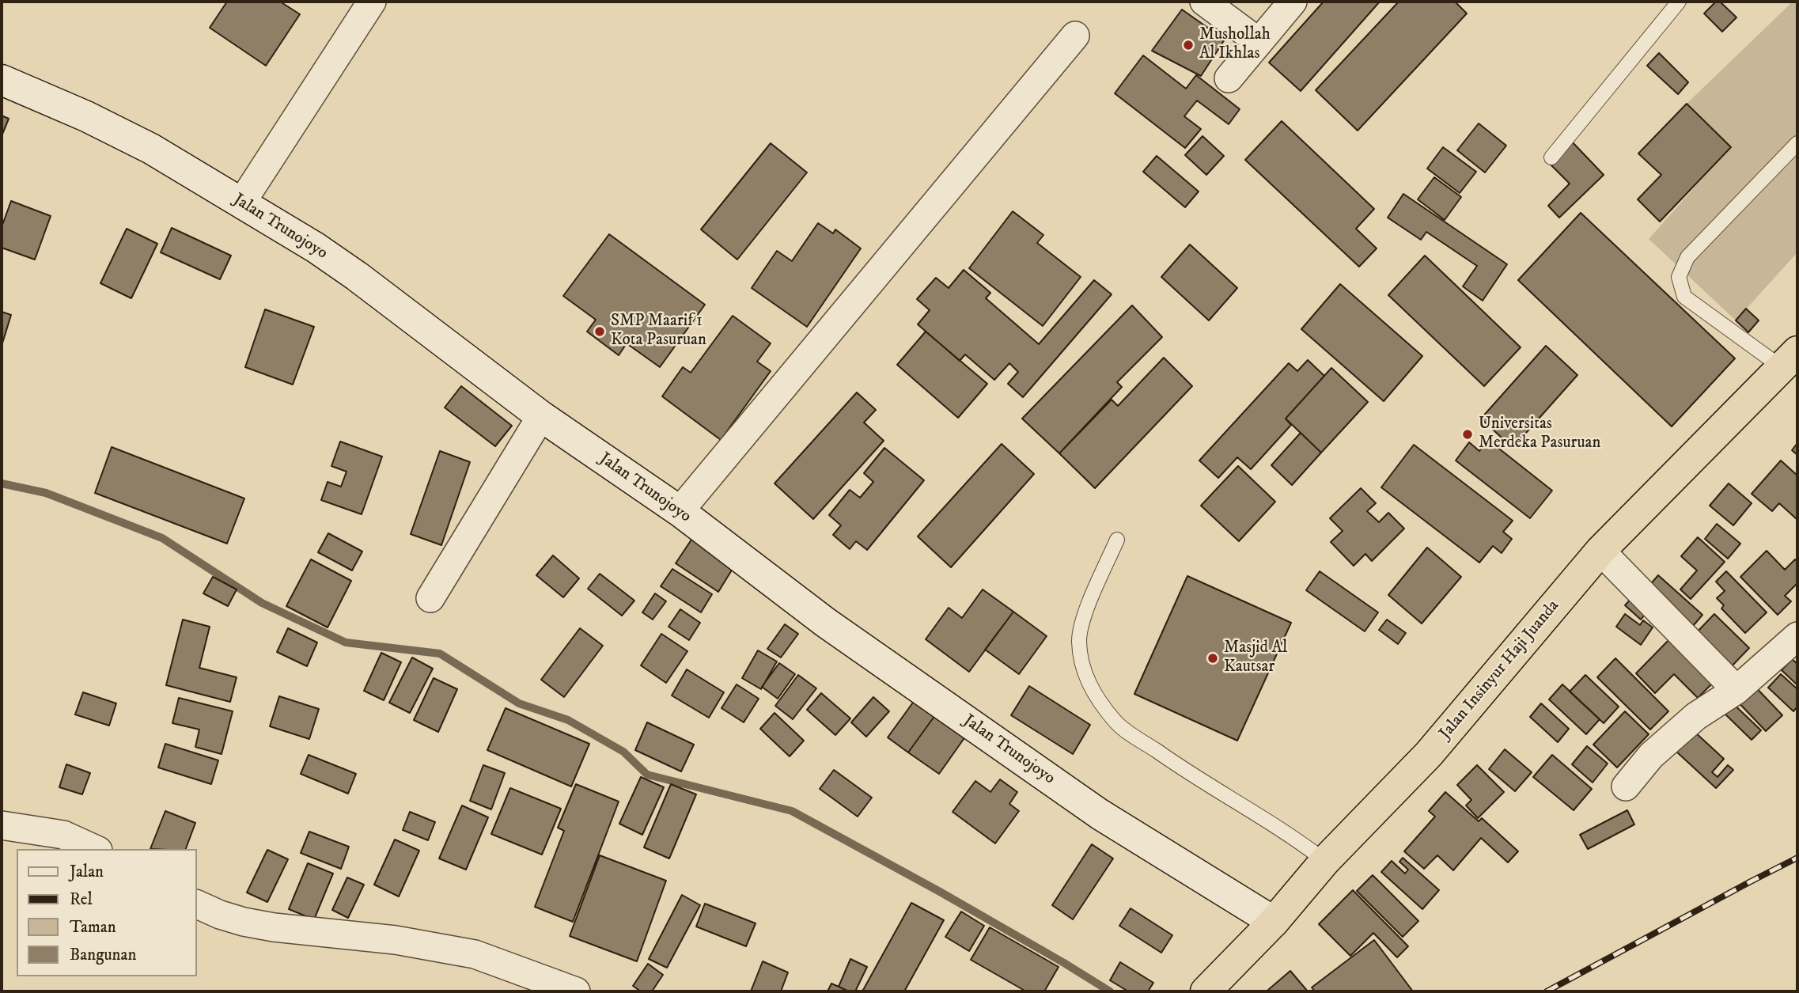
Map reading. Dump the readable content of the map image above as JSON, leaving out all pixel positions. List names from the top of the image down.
{
  "streets": {
    "highway": ["Jalan Insinyur Haji Juanda"],
    "street": ["Jalan Trunojoyo"]
  },
  "crossings": [
    ["Jalan Trunojoyo", "Jalan Insinyur Haji Juanda"]
  ],
  "places": [
    "Mushollah Al Ikhlas",
    "SMP Maarif 1 Kota Pasuruan",
    "Universitas Merdeka Pasuruan",
    "Masjid Al Kautsar"
  ],
  "legend": [
    "Jalan",
    "Rel",
    "Taman",
    "Bangunan"
  ]
}
